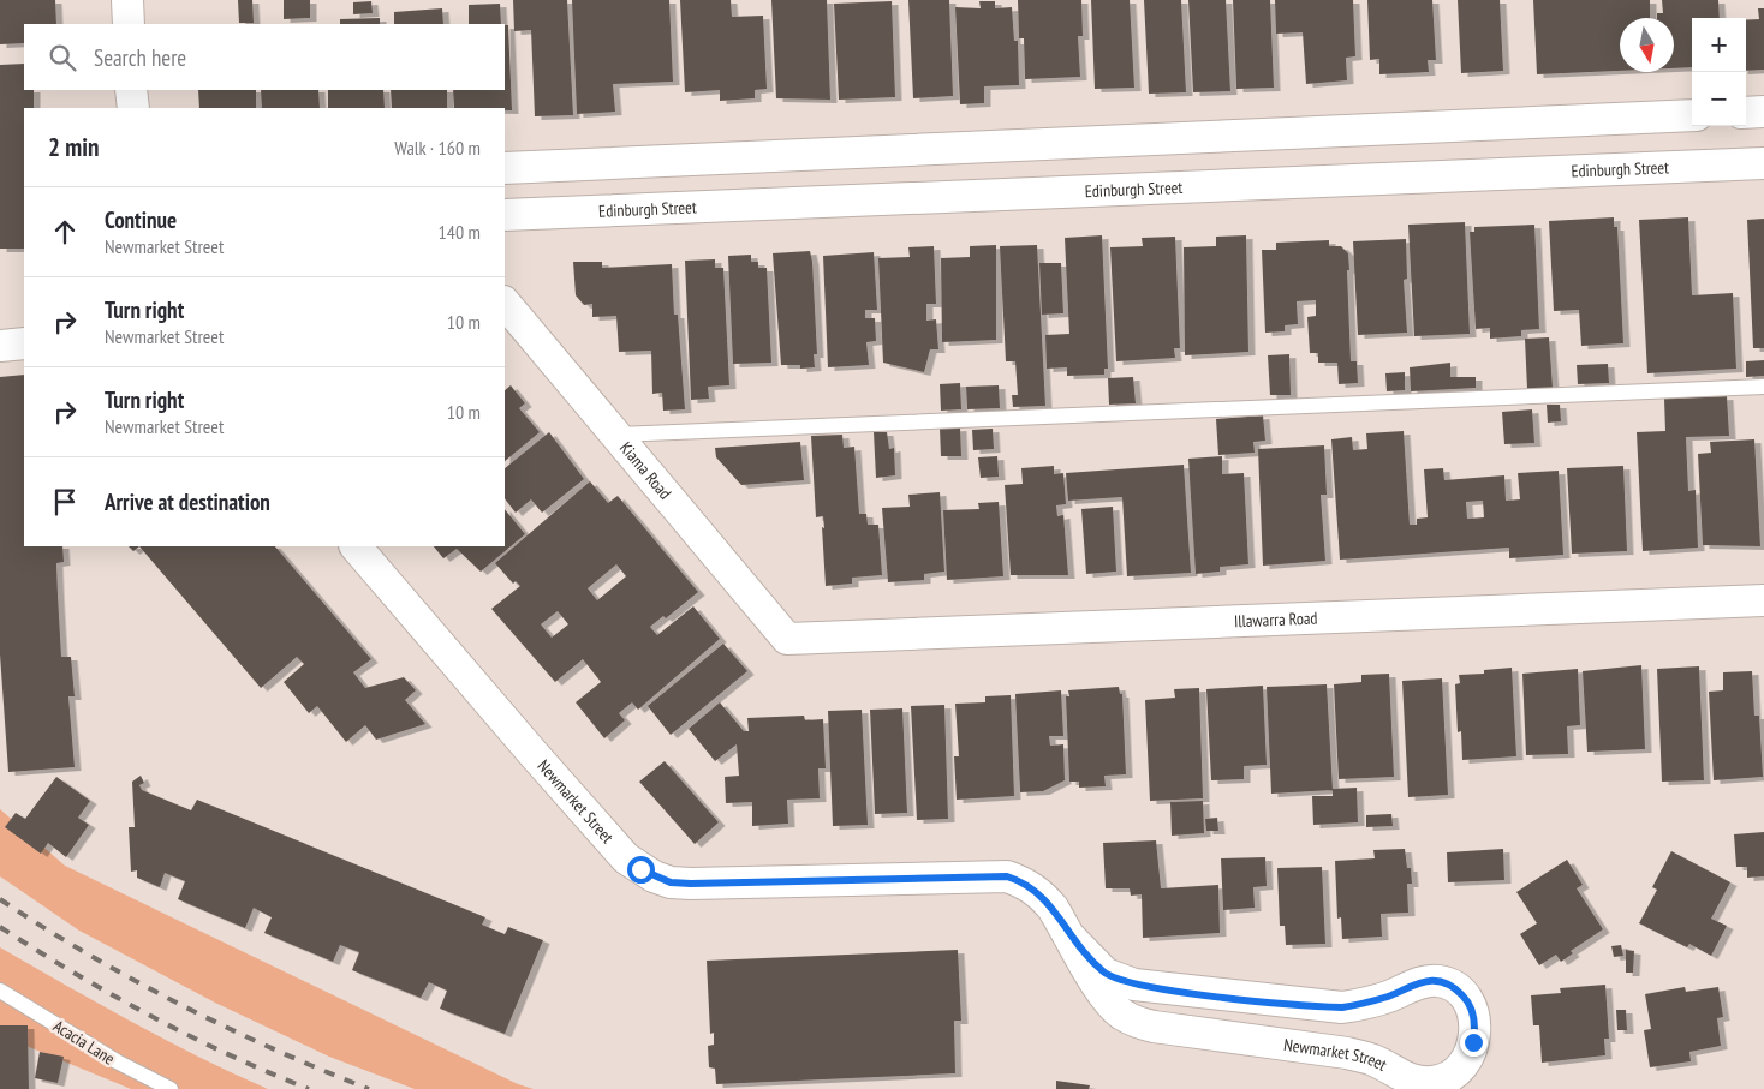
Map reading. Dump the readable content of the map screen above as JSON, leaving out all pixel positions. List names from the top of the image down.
{
  "streets": {
    "street": [
      "Edinburgh Street",
      "Kiama Road",
      "Illawarra Road",
      "Newmarket Street"
    ],
    "lane": ["Acacia Lane"]
  },
  "crossings": [
    ["Kiama Road", "Illawarra Road"]
  ],
  "north": "bottom",
  "page": {
    "map_buttons": ["+", "−"],
    "search": "Search here",
    "heading": ["2 min", "Walk · 160 m"],
    "list": [
      ["Continue", "Newmarket Street", "140 m"],
      ["Turn right", "Newmarket Street", "10 m"],
      ["Turn right", "Newmarket Street", "10 m"],
      "Arrive at destination"
    ]
  }
}
